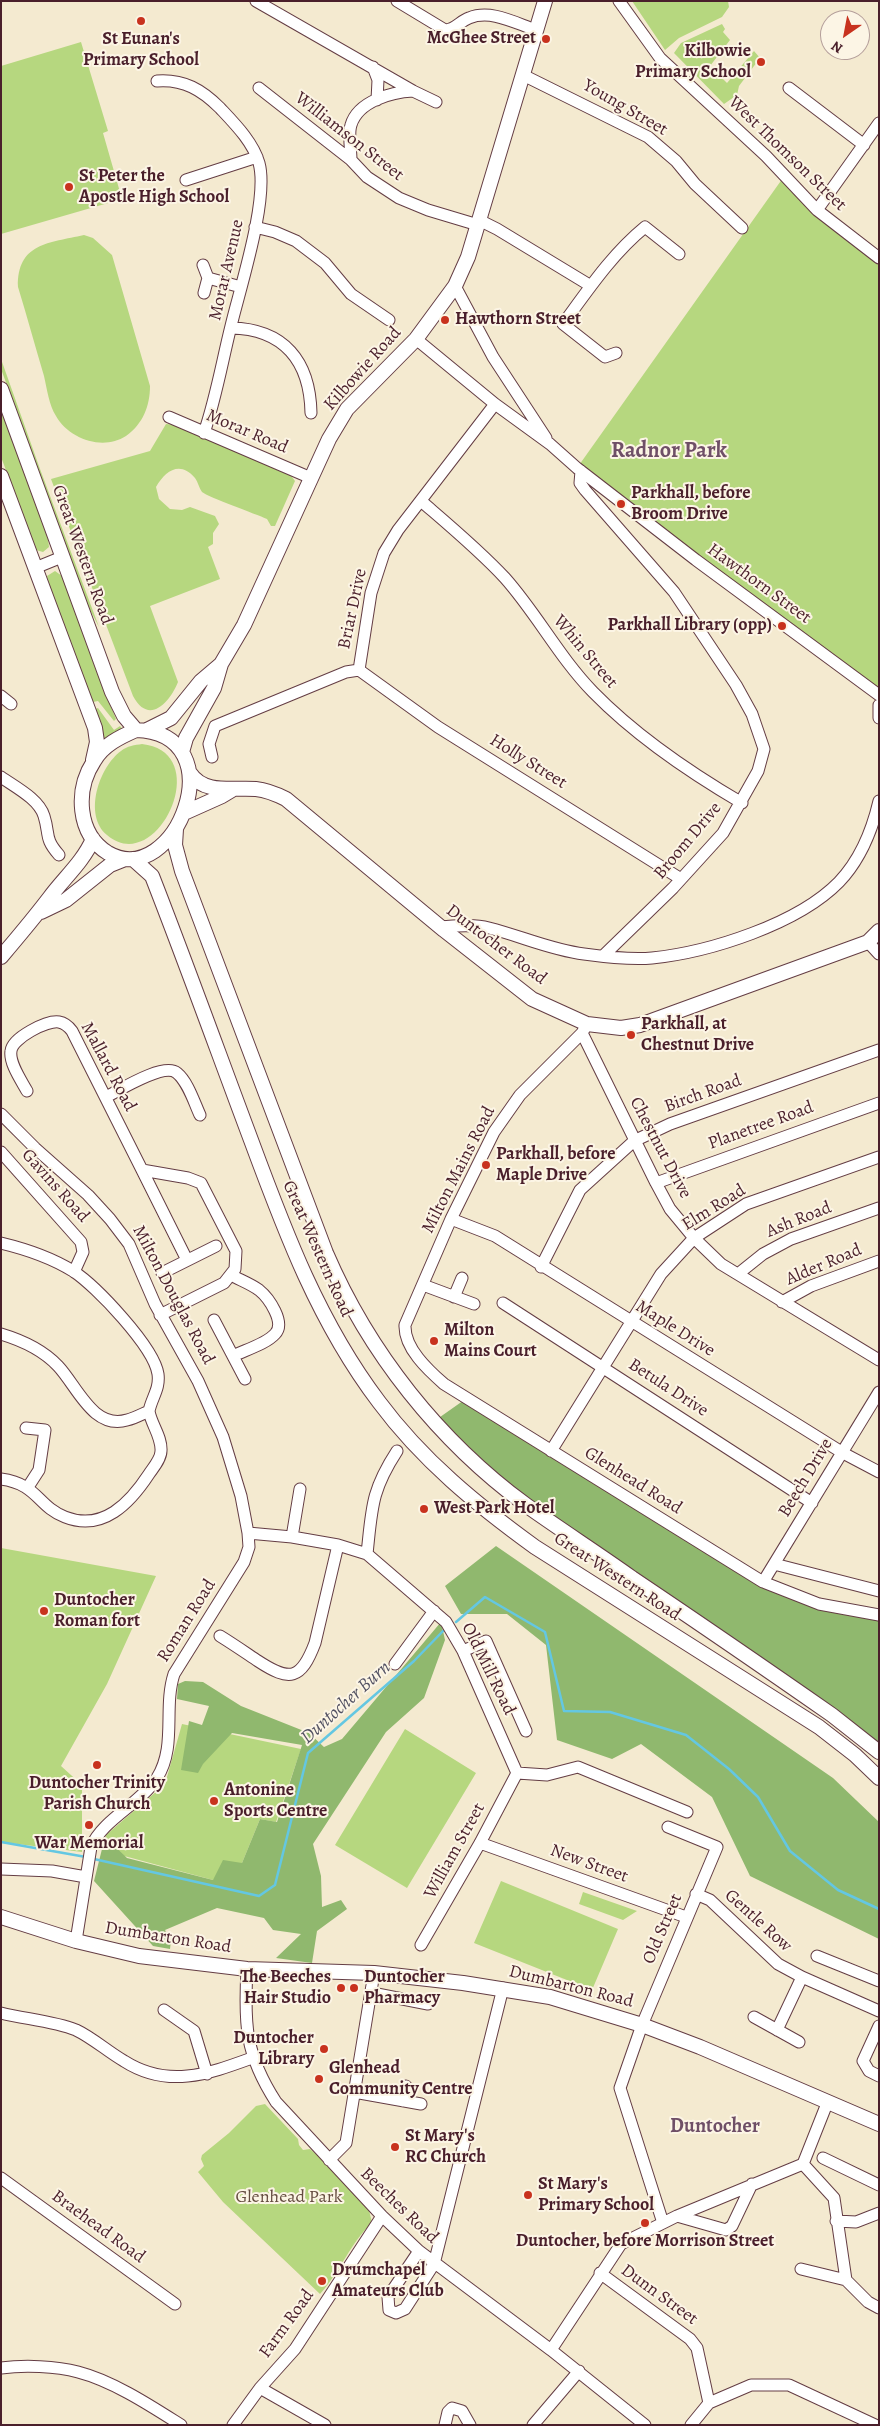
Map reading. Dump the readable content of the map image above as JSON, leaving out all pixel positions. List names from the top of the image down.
{
  "streets": {
    "main road": [
      "Kilbowie Road",
      "Great Western Road",
      "Duntocher Road",
      "Dumbarton Road"
    ],
    "street": [
      "Young Street",
      "Williamson Street",
      "West Thomson Street",
      "Morar Avenue",
      "Morar Road",
      "Hawthorn Street",
      "Briar Drive",
      "Whin Street",
      "Holly Street",
      "Broom Drive",
      "Mallard Road",
      "Birch Road",
      "Planetree Road",
      "Chestnut Drive",
      "Milton Mains Road",
      "Gavins Road",
      "Elm Road",
      "Ash Road",
      "Alder Road",
      "Milton Douglas Road",
      "Maple Drive",
      "Betula Drive",
      "Beech Drive",
      "Glenhead Road",
      "Roman Road",
      "Old Mill Road",
      "William Street",
      "New Street",
      "Gentle Row",
      "Old Street",
      "Beeches Road",
      "Braehead Road",
      "Dunn Street",
      "Farm Road"
    ]
  },
  "crossings": [
    ["Young Street", "Kilbowie Road"],
    ["Williamson Street", "Kilbowie Road"],
    ["Morar Avenue", "Morar Road"],
    ["Kilbowie Road", "Morar Road"],
    ["Kilbowie Road", "Great Western Road"],
    ["Kilbowie Road", "Hawthorn Street"],
    ["Kilbowie Road", "Duntocher Road"],
    ["Great Western Road", "Duntocher Road"],
    ["Hawthorn Street", "Briar Drive"],
    ["Hawthorn Street", "Broom Drive"],
    ["Briar Drive", "Whin Street"],
    ["Briar Drive", "Holly Street"],
    ["Whin Street", "Broom Drive"],
    ["Holly Street", "Broom Drive"],
    ["Duntocher Road", "Chestnut Drive"],
    ["Duntocher Road", "Milton Mains Road"],
    ["Birch Road", "Chestnut Drive"],
    ["Birch Road", "Maple Drive"],
    ["Planetree Road", "Chestnut Drive"],
    ["Chestnut Drive", "Milton Mains Road"],
    ["Chestnut Drive", "Elm Road"],
    ["Chestnut Drive", "Ash Road"],
    ["Chestnut Drive", "Alder Road"],
    ["Milton Mains Road", "Maple Drive"],
    ["Milton Mains Road", "Glenhead Road"],
    ["Elm Road", "Maple Drive"],
    ["Elm Road", "Betula Drive"],
    ["Elm Road", "Glenhead Road"],
    ["Milton Douglas Road", "Roman Road"],
    ["Milton Douglas Road", "Old Mill Road"],
    ["Maple Drive", "Beech Drive"],
    ["Betula Drive", "Beech Drive"],
    ["Beech Drive", "Glenhead Road"],
    ["Roman Road", "Old Mill Road"],
    ["Roman Road", "Dumbarton Road"],
    ["Old Mill Road", "William Street"],
    ["William Street", "New Street"],
    ["New Street", "Old Street"],
    ["Gentle Row", "Old Street"],
    ["Old Street", "Dumbarton Road"],
    ["Dumbarton Road", "Beeches Road"],
    ["Beeches Road", "Farm Road"]
  ],
  "districts": ["Radnor Park", "Duntocher"],
  "water": ["Duntocher Burn"],
  "parks": ["Glenhead Park"],
  "places": [
    "St Eunan's Primary School",
    "McGhee Street",
    "Kilbowie Primary School",
    "St Peter the Apostle High School",
    "Hawthorn Street",
    "Parkhall, before Broom Drive",
    "Parkhall Library (opp)",
    "Parkhall, at Chestnut Drive",
    "Parkhall, before Maple Drive",
    "Milton Mains Court",
    "West Park Hotel",
    "Duntocher Roman fort",
    "Duntocher Trinity Parish Church",
    "Antonine Sports Centre",
    "War Memorial",
    "The Beeches Hair Studio",
    "Duntocher Pharmacy",
    "Duntocher Library",
    "Glenhead Community Centre",
    "St Mary's RC Church",
    "St Mary's Primary School",
    "Duntocher, before Morrison Street",
    "Drumchapel Amateurs Club"
  ],
  "north": "bottom left"
}
